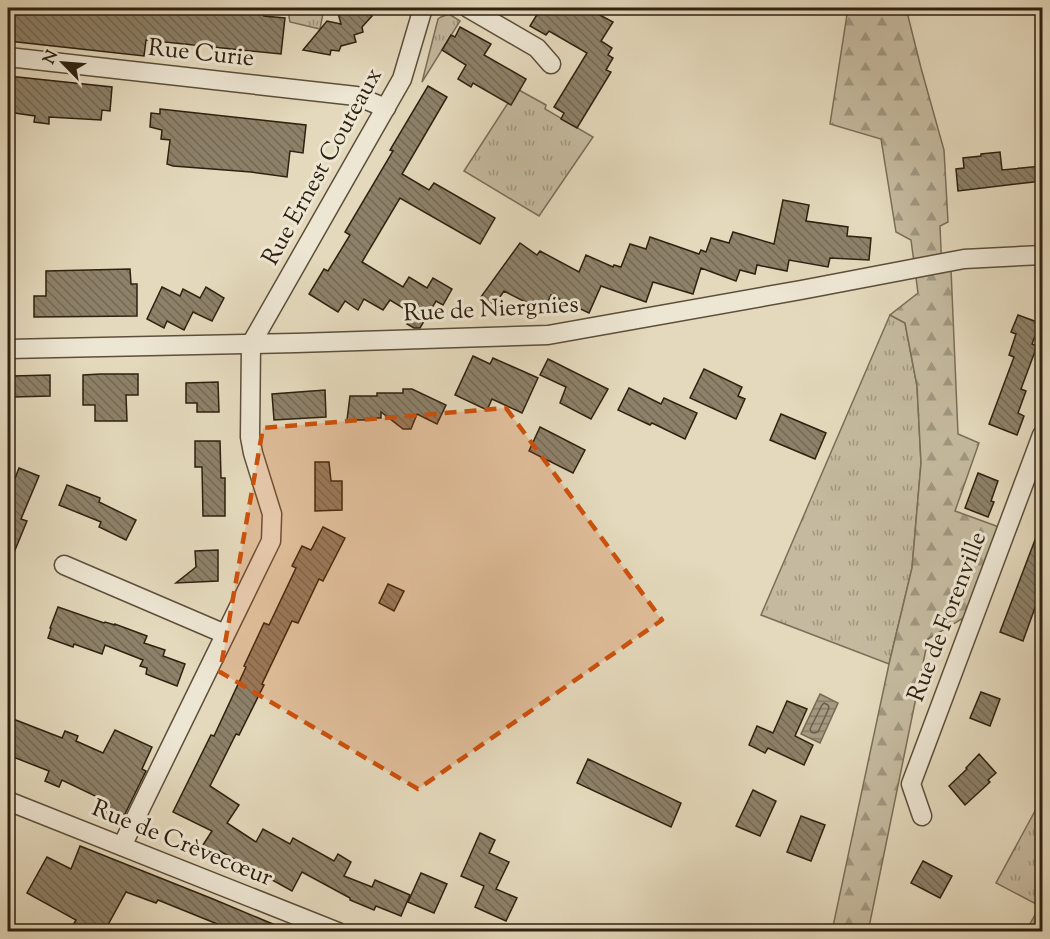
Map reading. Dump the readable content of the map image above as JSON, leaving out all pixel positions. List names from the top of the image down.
{
  "streets": {
    "street": [
      "Rue Curie",
      "Rue Ernest Couteaux",
      "Rue de Niergnies",
      "Rue de Forenville",
      "Rue de Crèvecœur"
    ]
  },
  "crossings": [
    ["Rue Curie", "Rue Ernest Couteaux"],
    ["Rue Ernest Couteaux", "Rue de Niergnies"]
  ],
  "north": "top left"
}
